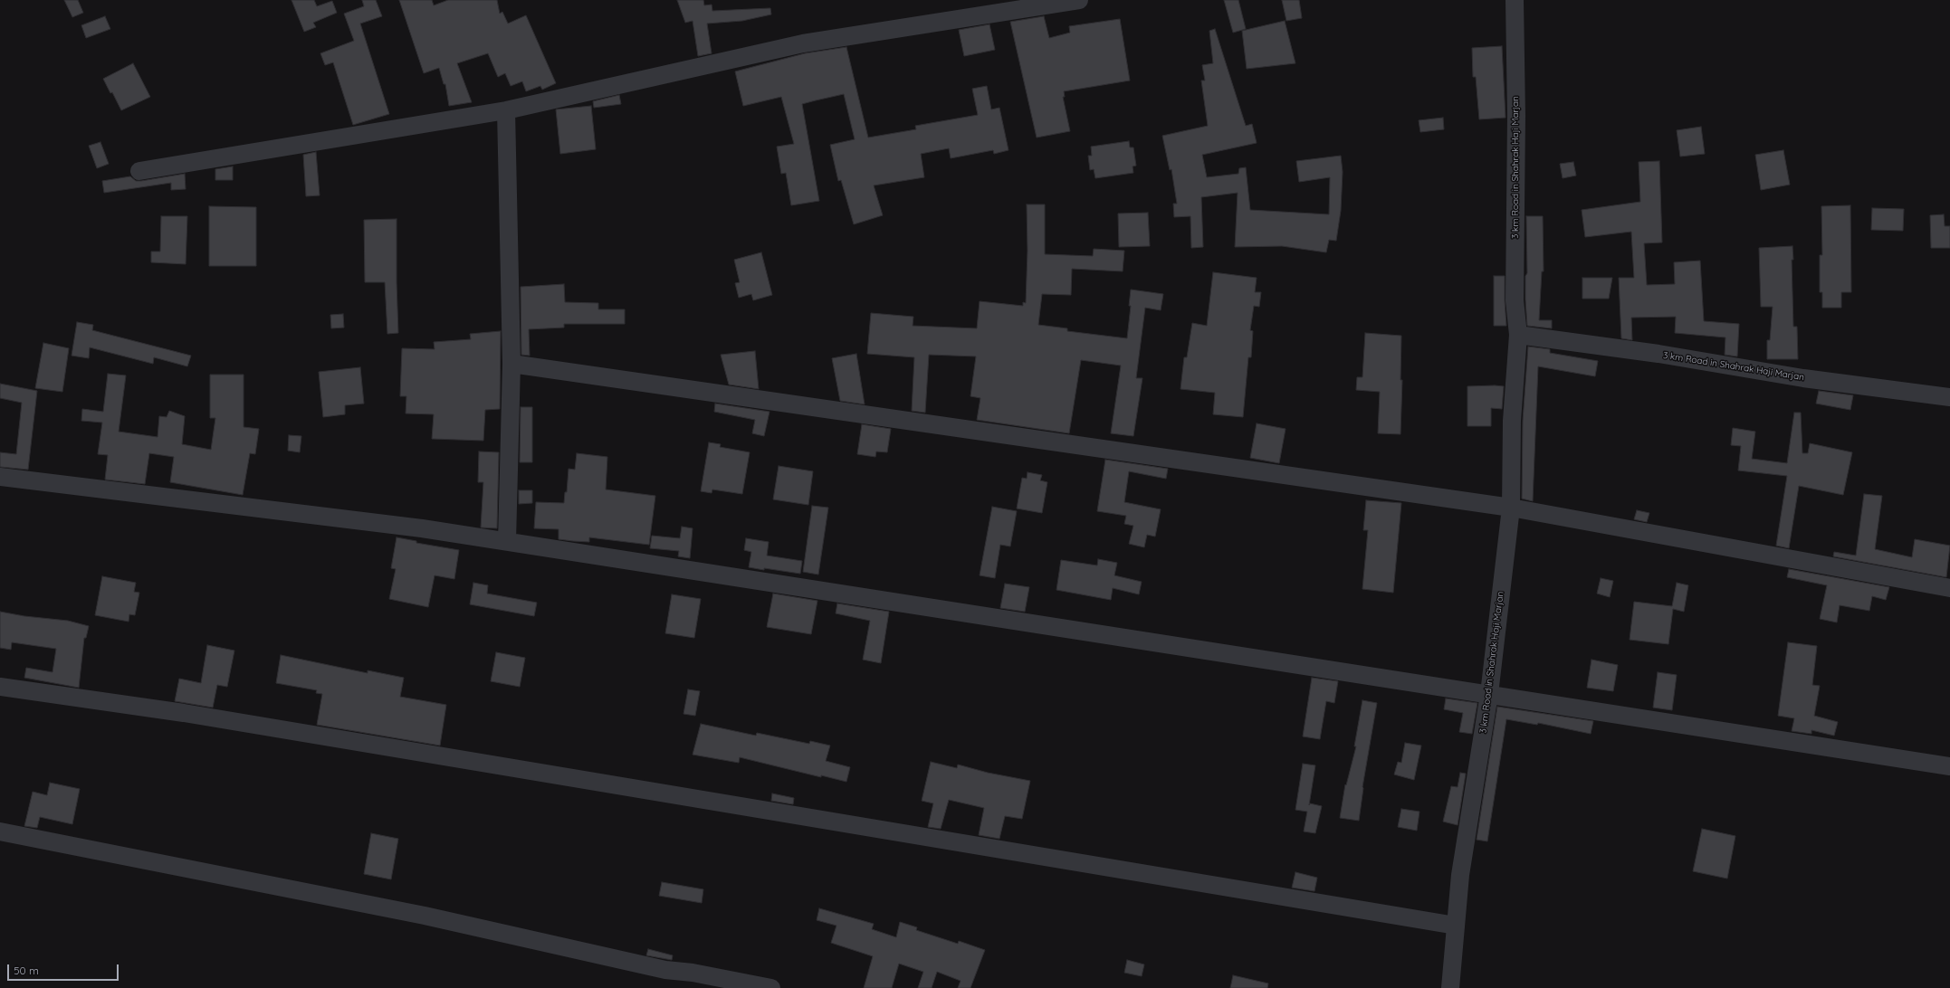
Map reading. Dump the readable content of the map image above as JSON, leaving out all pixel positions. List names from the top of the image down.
{
  "streets": {
    "street": ["3 km Road in Shahrak Haji Marjan"]
  },
  "scale_bar": "50 m"
}
